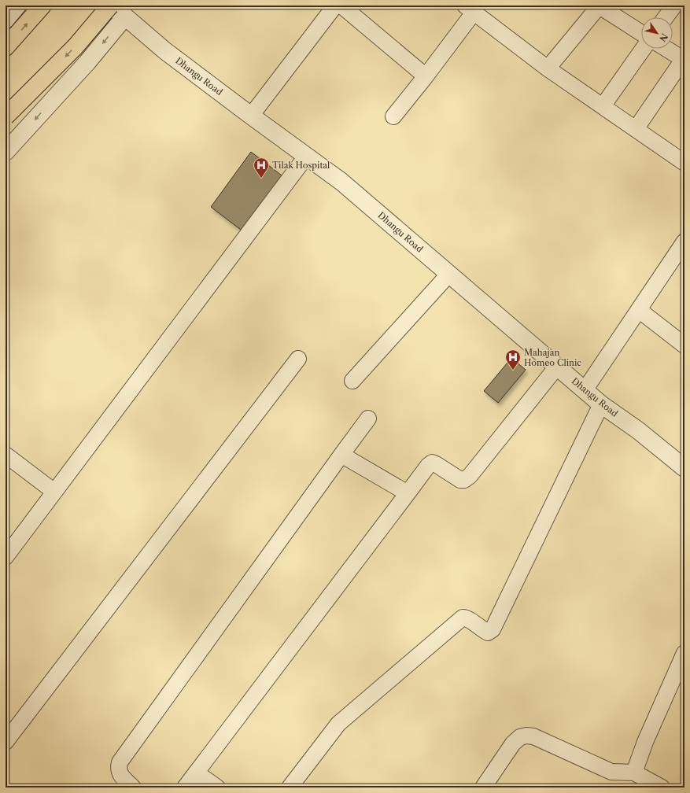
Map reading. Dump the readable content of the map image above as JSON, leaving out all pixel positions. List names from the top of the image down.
{
  "streets": {
    "street": ["Dhangu Road"]
  },
  "places": {
    "hospital": ["Tilak Hospital", "Mahajan Homeo Clinic"]
  },
  "north": "bottom right"
}
